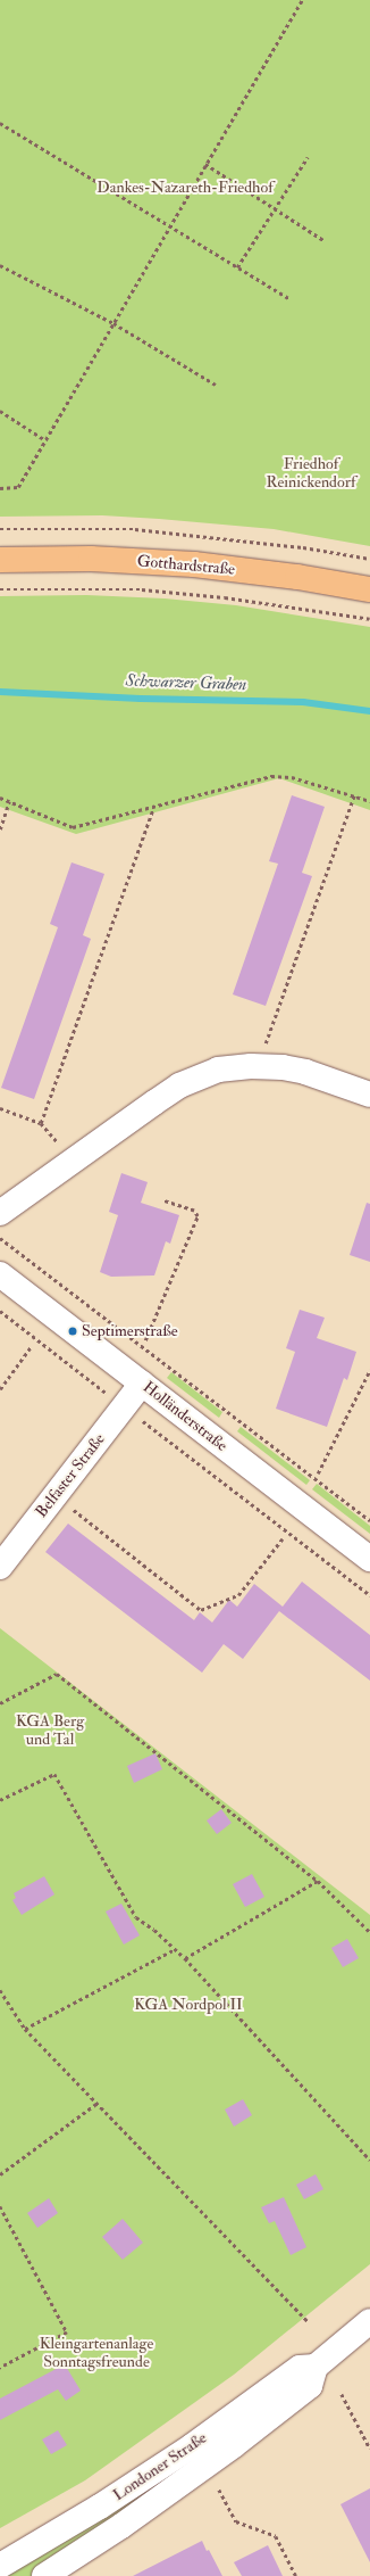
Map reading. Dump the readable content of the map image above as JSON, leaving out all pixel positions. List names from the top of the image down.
{
  "streets": {
    "main road": ["Gotthardstraße"],
    "street": ["Holländerstraße", "Belfaster Straße", "Londoner Straße"]
  },
  "crossings": [
    ["Holländerstraße", "Belfaster Straße"]
  ],
  "water": ["Schwarzer Graben"],
  "parks": [
    "Dankes-Nazareth-Friedhof",
    "Friedhof Reinickendorf",
    "KGA Berg und Tal",
    "KGA Nordpol II",
    "Kleingartenanlage Sonntagsfreunde"
  ],
  "places": ["Septimerstraße"]
}
